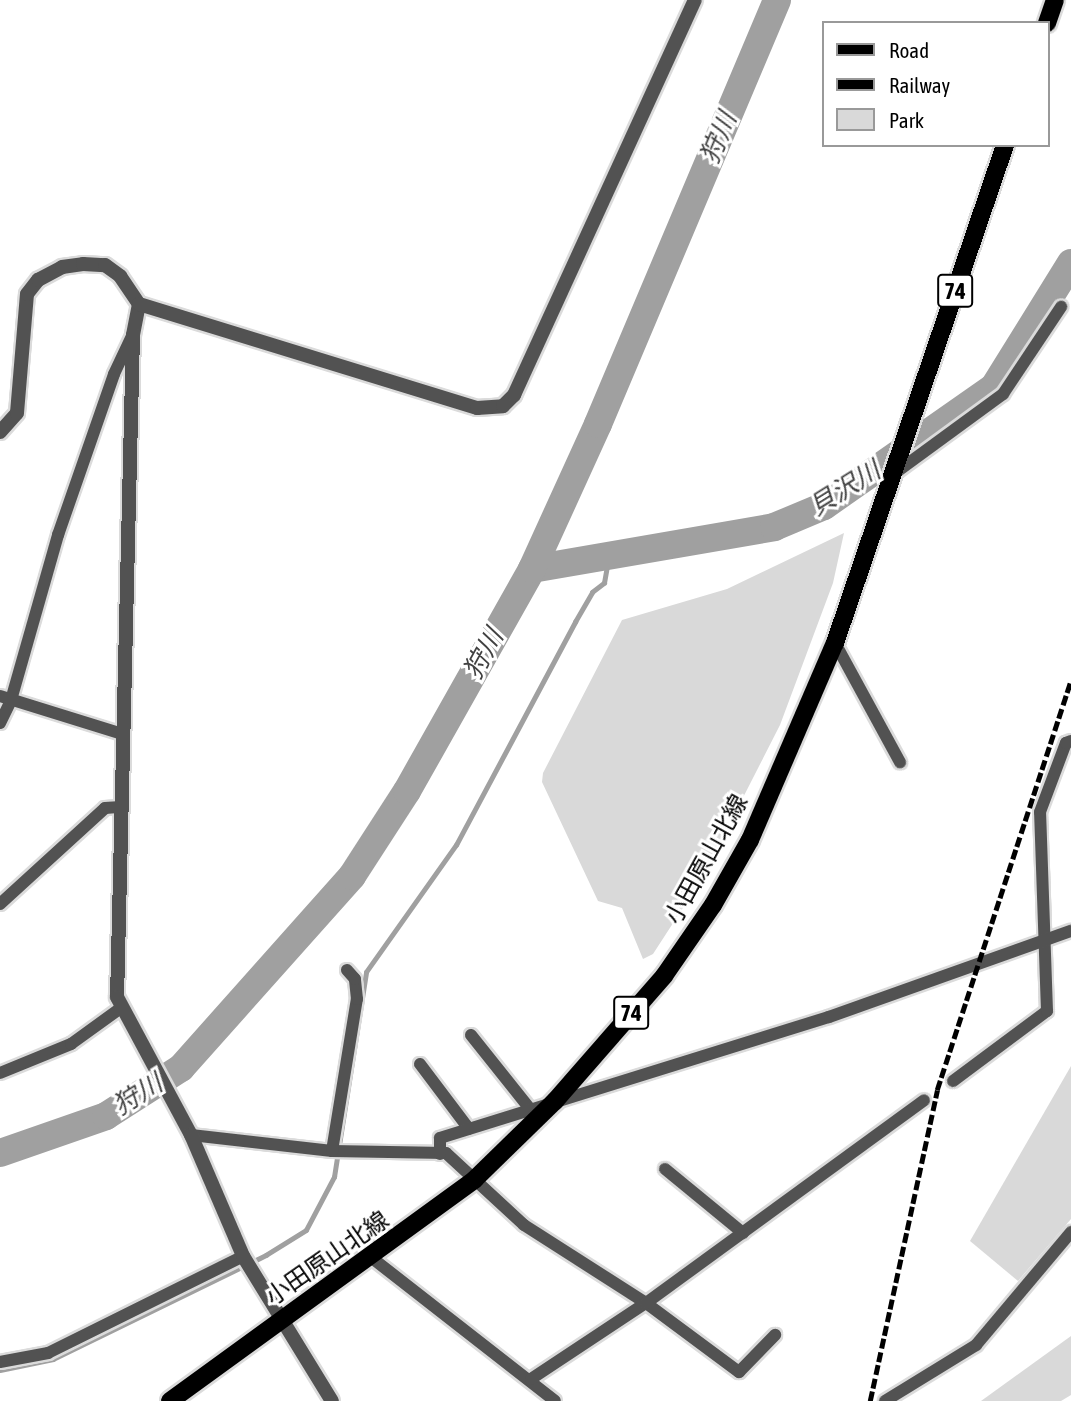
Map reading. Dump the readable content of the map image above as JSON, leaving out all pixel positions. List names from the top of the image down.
{
  "streets": {
    "main road": ["74", "小田原山北線"]
  },
  "water": ["狩川", "貝沢川"],
  "legend": ["Road", "Railway", "Park"]
}
